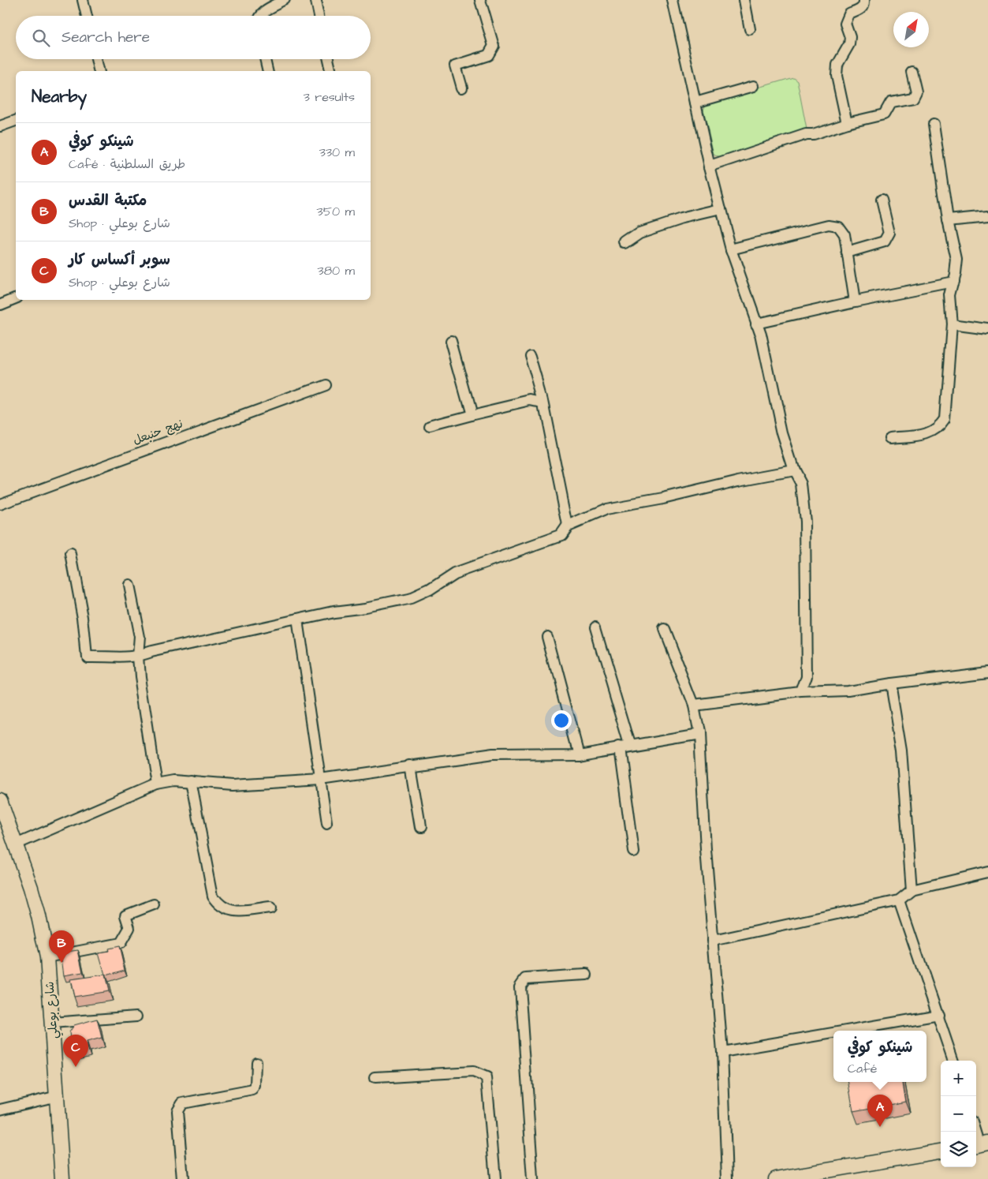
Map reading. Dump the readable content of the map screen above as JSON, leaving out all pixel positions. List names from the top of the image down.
{
  "streets": {
    "street": ["نهج حنبعل", "شارع بوعلي"]
  },
  "north": "top right",
  "page": {
    "search": "Search here",
    "heading": ["Nearby", "3 results"],
    "list": [
      {
        "mark": "A",
        "name": "شينكو كوفي",
        "note": "Café · طريق السلطنية",
        "value": "330 m"
      },
      {
        "mark": "B",
        "name": "مكتبة القدس",
        "note": "Shop · شارع بوعلي",
        "value": "350 m"
      },
      {
        "mark": "C",
        "name": "سوبر أكساس كار",
        "note": "Shop · شارع بوعلي",
        "value": "380 m"
      }
    ],
    "pins": ["B", "C", "A"],
    "popup": ["شينكو كوفي", "Café"],
    "map_buttons": ["+", "−"]
  }
}
